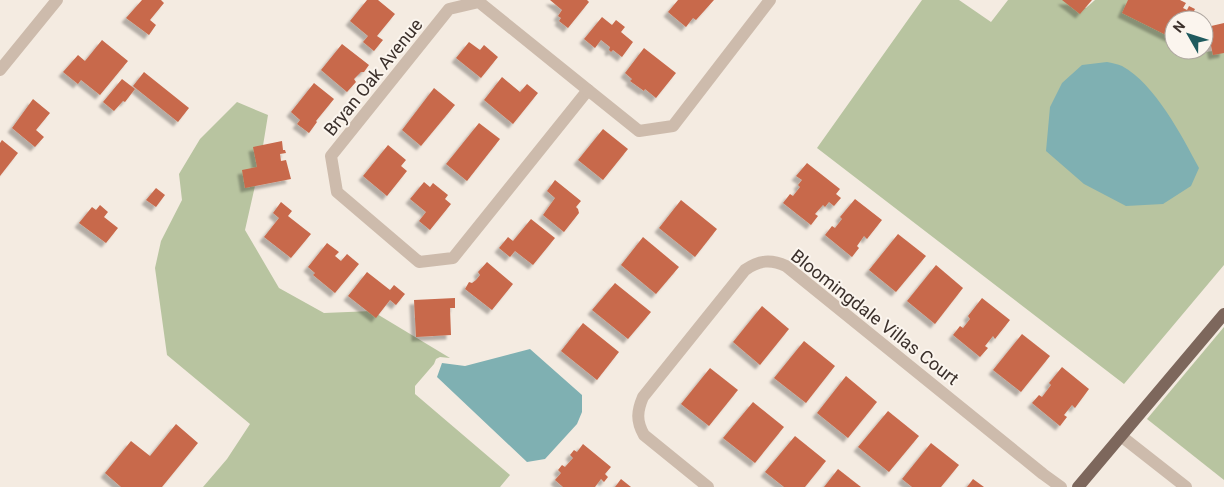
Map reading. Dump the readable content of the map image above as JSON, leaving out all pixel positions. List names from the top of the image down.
{
  "streets": {
    "street": ["Bryan Oak Avenue", "Bloomingdale Villas Court"]
  },
  "north": "top left"
}
